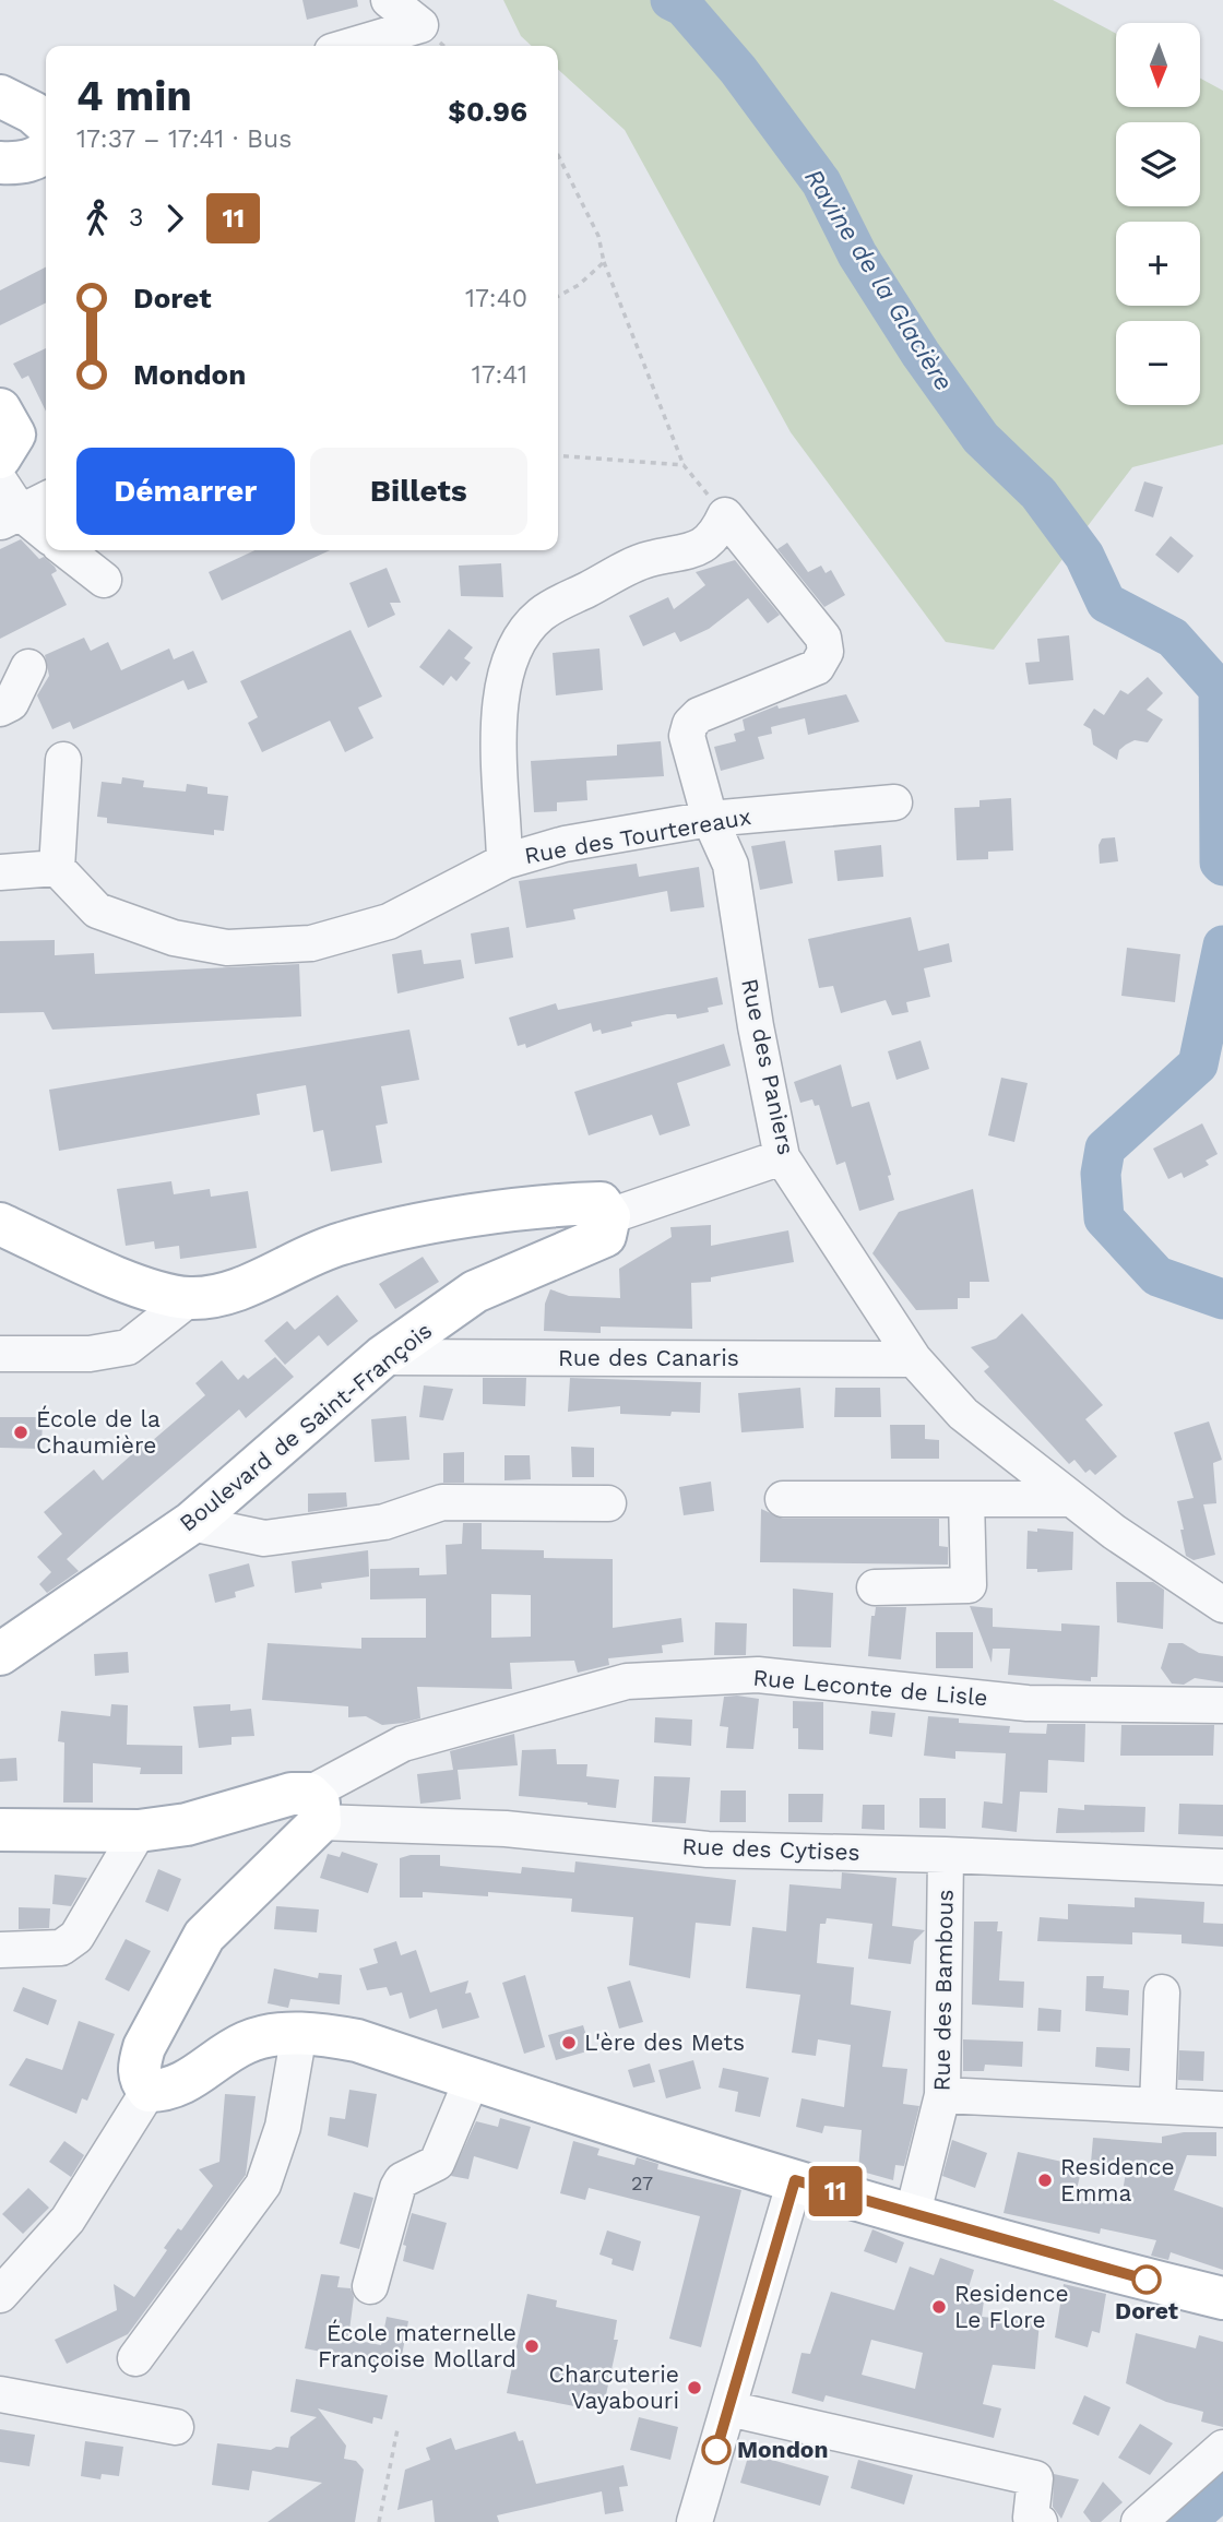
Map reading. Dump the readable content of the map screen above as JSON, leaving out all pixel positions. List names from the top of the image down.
{
  "streets": {
    "main road": ["Boulevard de Saint-François"],
    "street": [
      "Rue des Tourtereaux",
      "Rue des Paniers",
      "Rue des Canaris",
      "Rue Leconte de Lisle",
      "Rue des Cytises",
      "Rue des Bambous"
    ]
  },
  "crossings": [
    ["Rue des Tourtereaux", "Rue des Paniers"],
    ["Rue des Paniers", "Rue des Canaris"],
    ["Rue des Canaris", "Boulevard de Saint-François"],
    ["Rue Leconte de Lisle", "Rue des Cytises"],
    ["Rue des Cytises", "Rue des Bambous"]
  ],
  "water": ["Ravine de la Glacière"],
  "places": [
    "École de la Chaumière",
    "L'ère des Mets",
    "Residence Emma",
    "Doret",
    "Residence Le Flore",
    "École maternelle Françoise Mollard",
    "Charcuterie Vayabouri",
    "Mondon"
  ],
  "lines": ["bus line 11"],
  "house_numbers": ["27"],
  "north": "bottom",
  "page": {
    "on_map": "11",
    "map_buttons": ["+", "−"],
    "heading": ["4 min", "17:37 – 17:41 · Bus", "$0.96"],
    "legs": ["3", "11"],
    "list": [
      {
        "name": "Doret",
        "value": "17:40"
      },
      {
        "name": "Mondon",
        "value": "17:41"
      }
    ],
    "buttons": ["Démarrer", "Billets"]
  }
}
